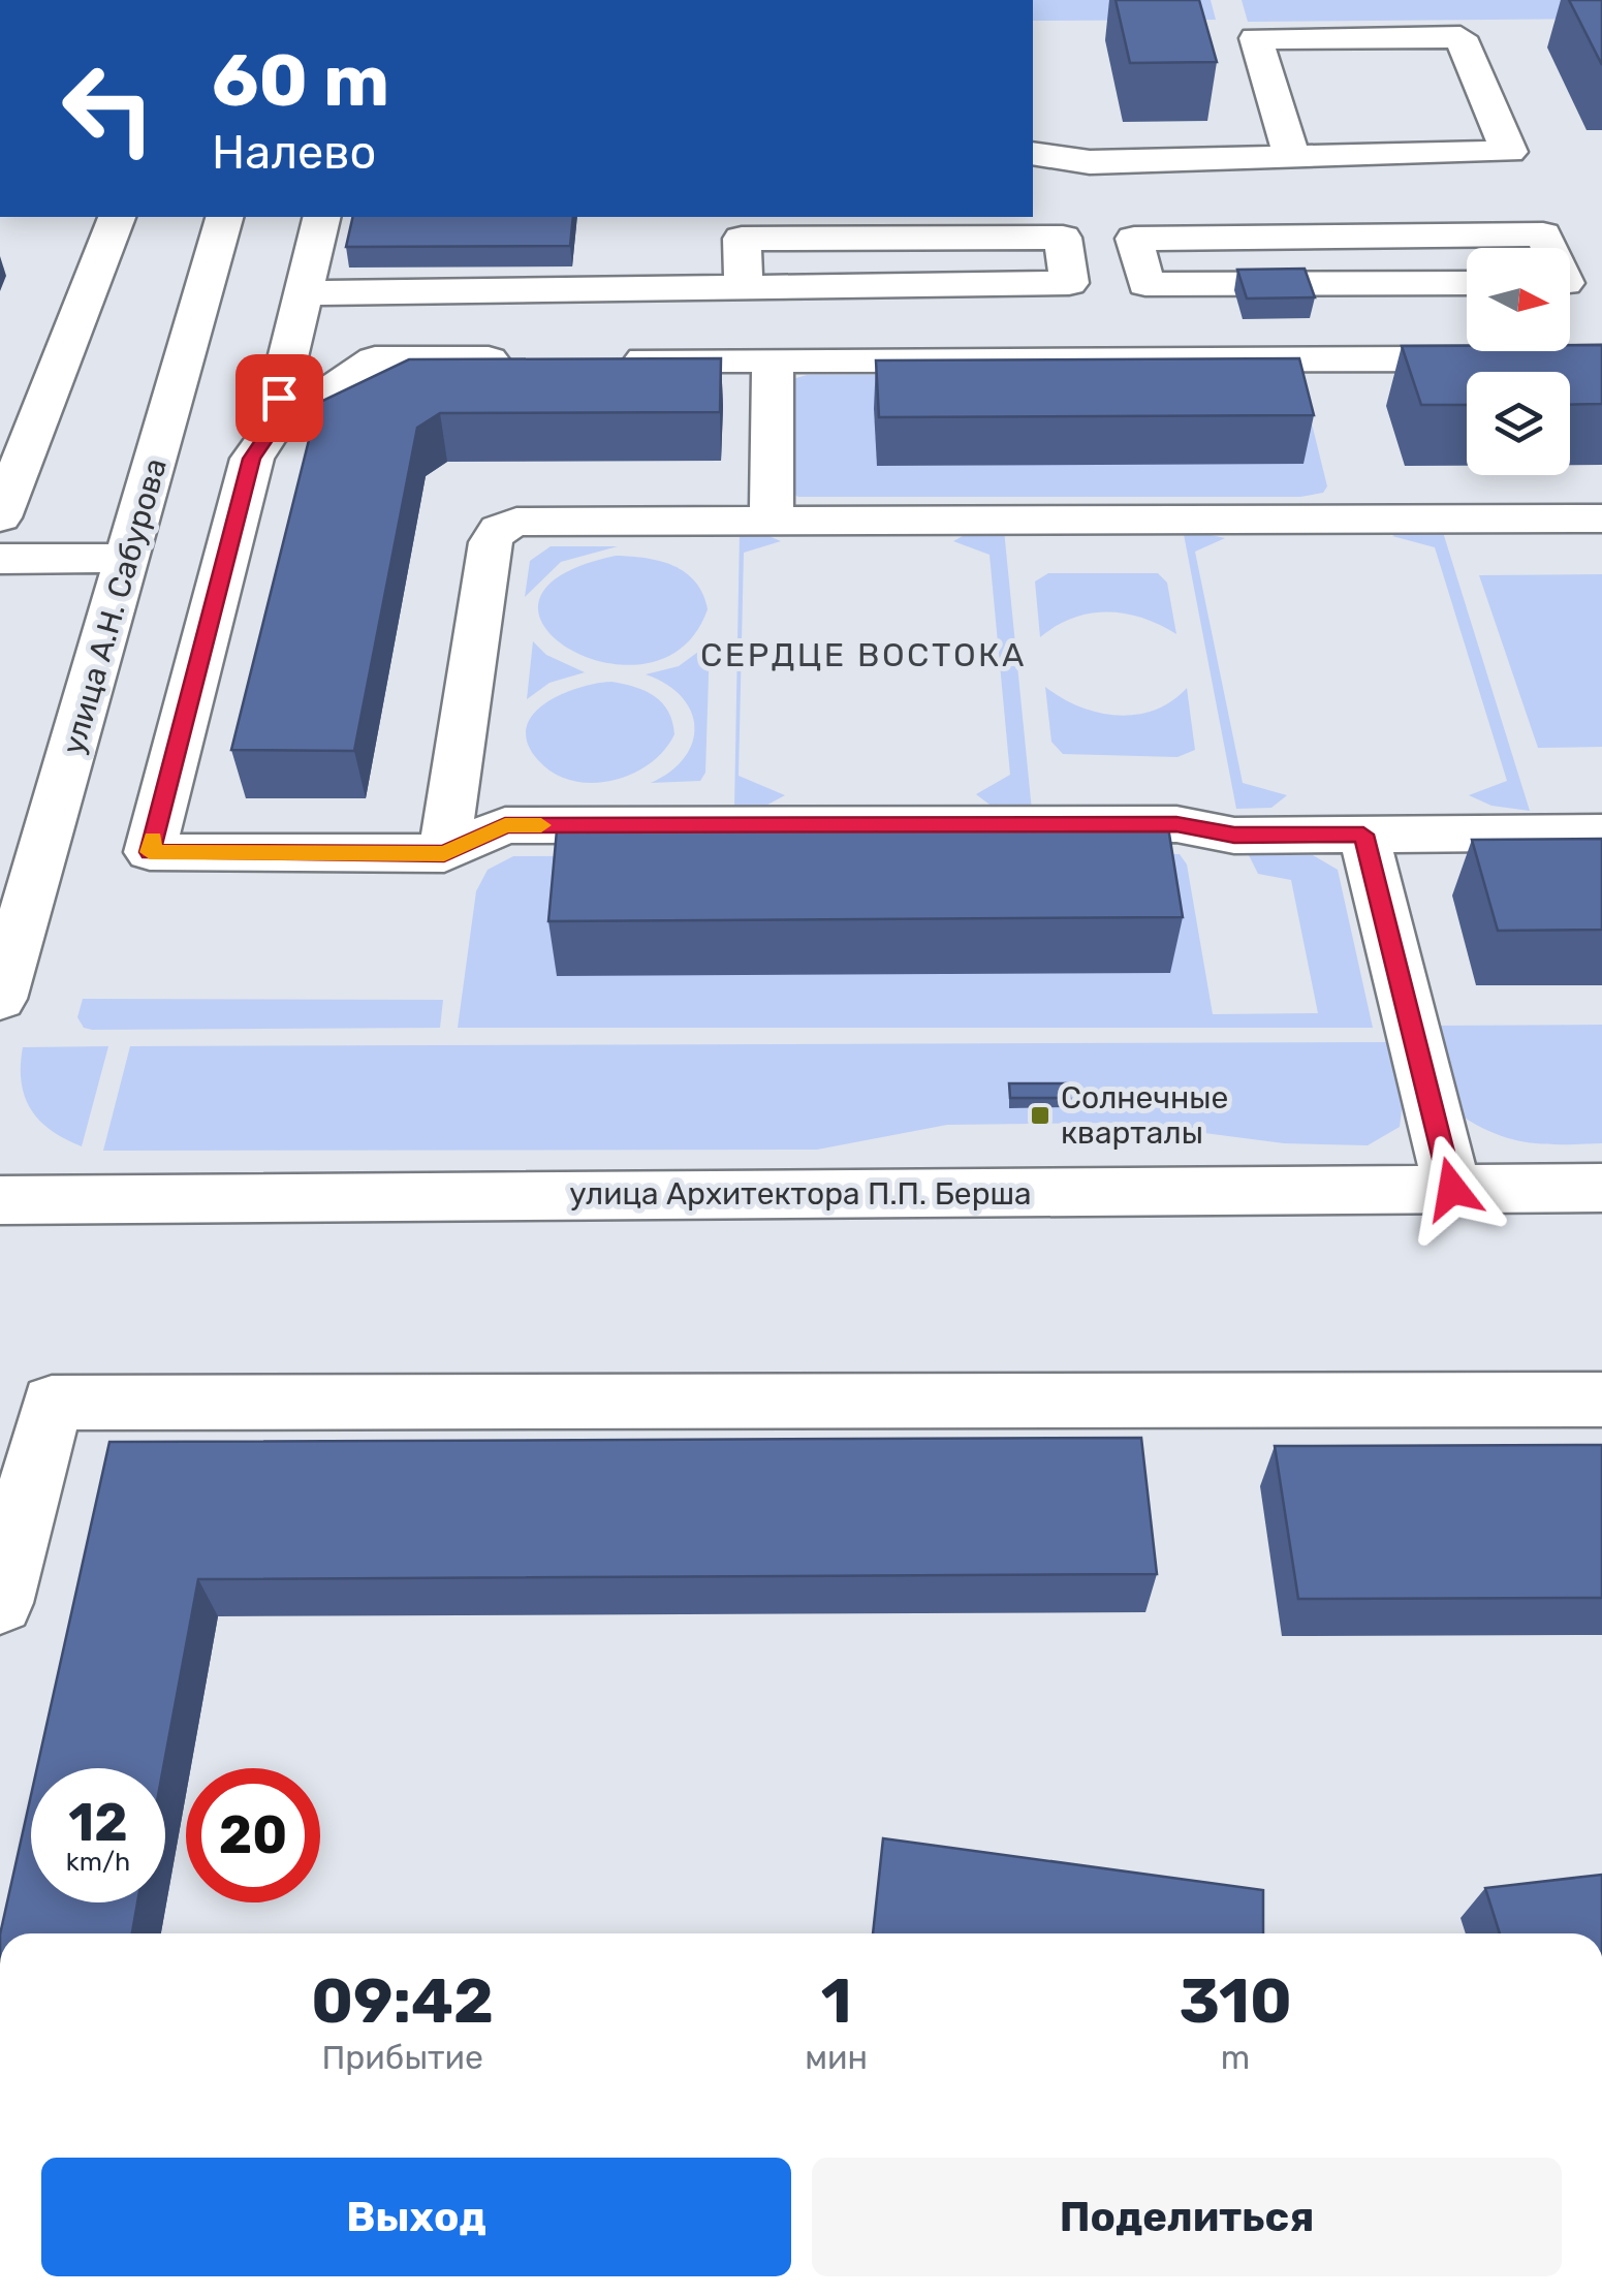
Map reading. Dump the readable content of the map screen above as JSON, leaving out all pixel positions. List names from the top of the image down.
{
  "streets": {
    "street": ["улица А.Н. Сабурова", "улица Архитектора П.П. Берша"]
  },
  "districts": ["СЕРДЦЕ ВОСТОКА"],
  "places": {
    "transit": ["Солнечные кварталы"]
  },
  "north": "right",
  "page": {
    "turn": ["60 m", "Налево"],
    "speed": "12 km/h",
    "limit": "20",
    "eta": [
      "09:42",
      "Прибытие",
      "1",
      "мин",
      "310",
      "m"
    ],
    "buttons": ["Выход", "Поделиться"]
  }
}
